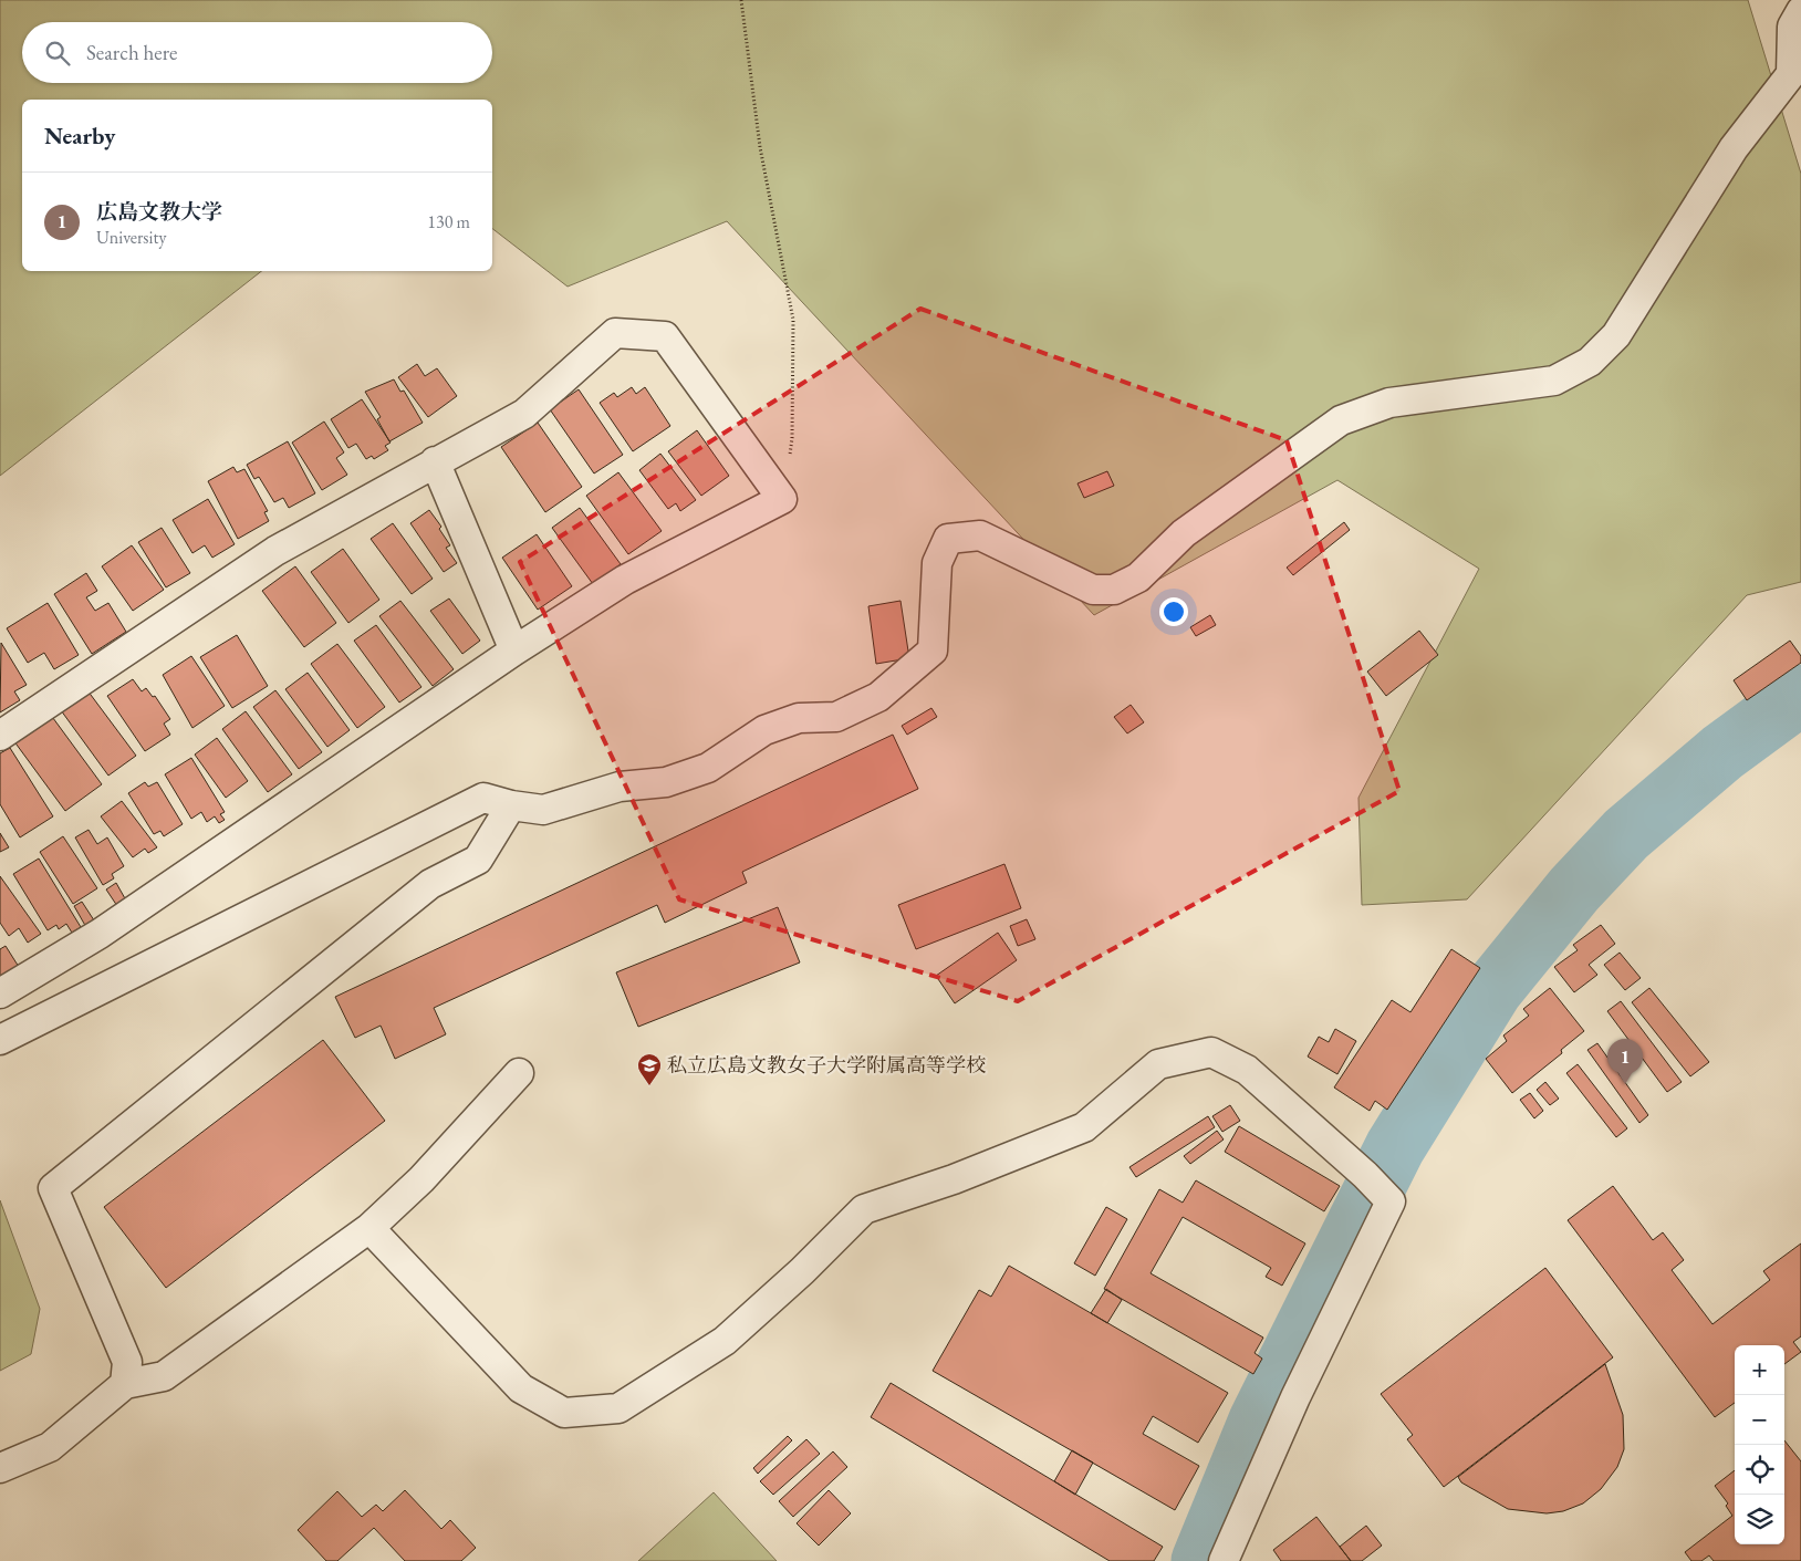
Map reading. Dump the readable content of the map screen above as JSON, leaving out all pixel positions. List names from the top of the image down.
{
  "places": {
    "school or university": ["私立広島文教女子大学附属高等学校"]
  },
  "page": {
    "search": "Search here",
    "heading": "Nearby",
    "list": [
      {
        "mark": "1",
        "name": "広島文教大学",
        "note": "University",
        "value": "130 m"
      }
    ],
    "pins": "1",
    "map_buttons": ["+", "−"]
  }
}
